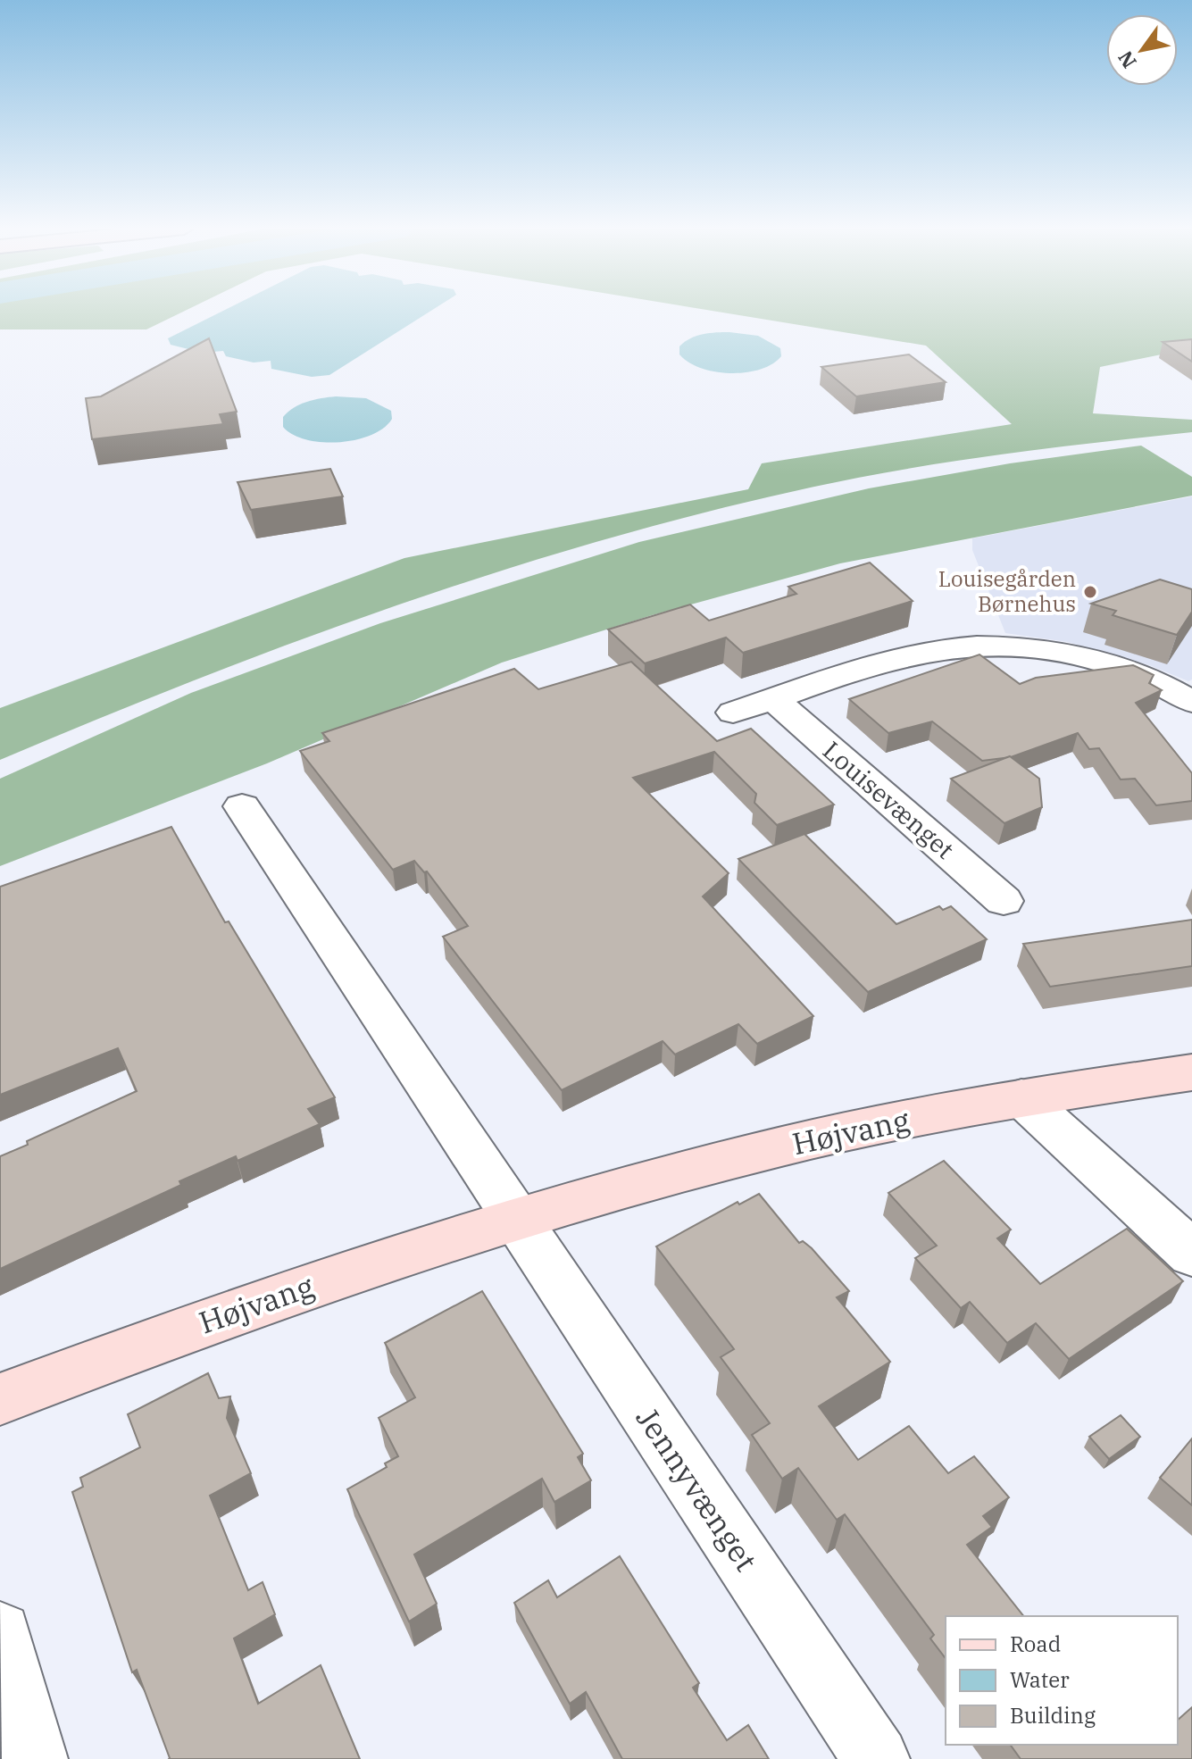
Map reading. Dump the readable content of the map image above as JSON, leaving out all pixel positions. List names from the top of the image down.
{
  "streets": {
    "street": ["Louisevænget", "Højvang", "Jennyvænget"]
  },
  "crossings": [
    ["Højvang", "Jennyvænget"]
  ],
  "places": ["Louisegården Børnehus"],
  "legend": ["Road", "Water", "Building"],
  "north": "bottom left"
}
